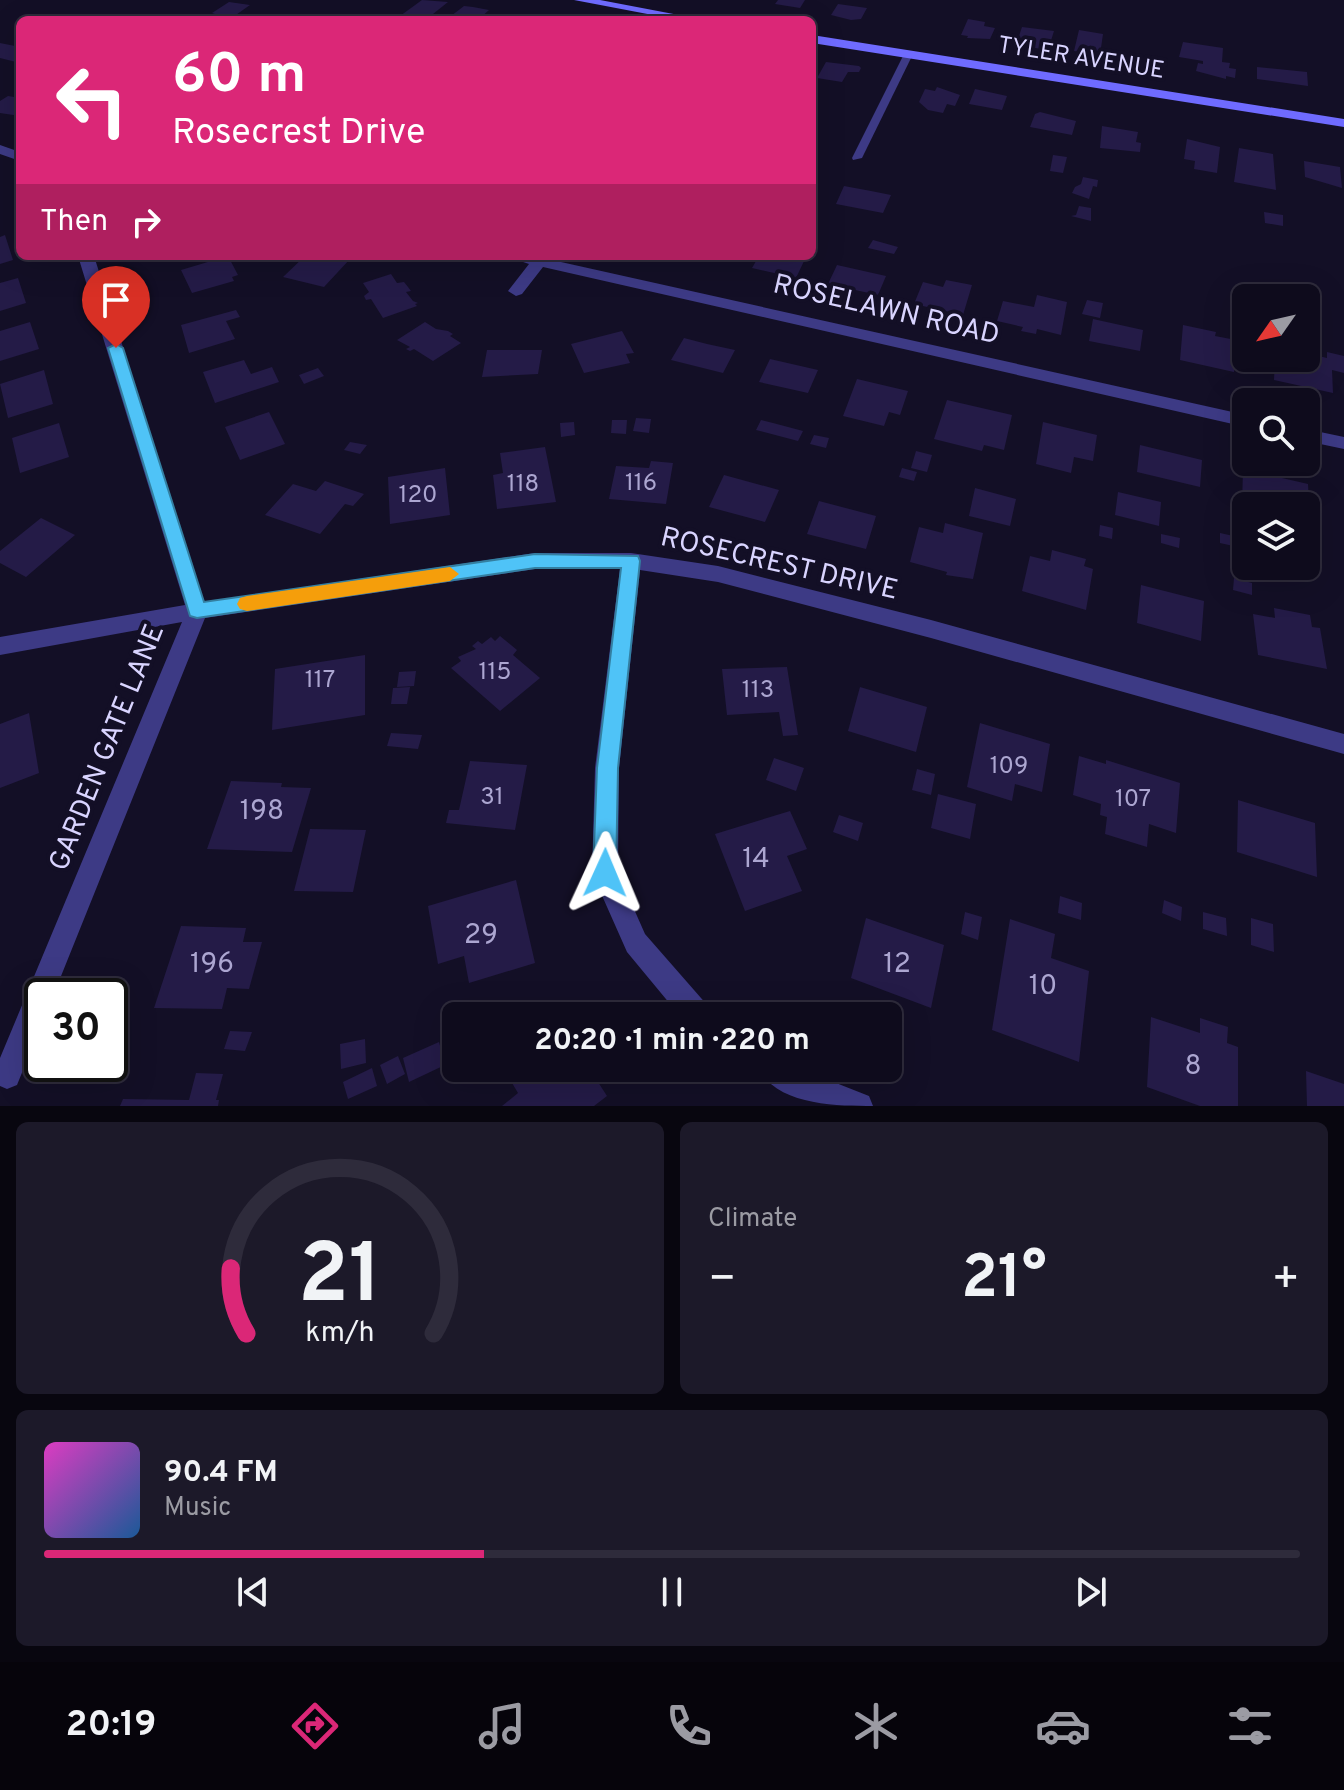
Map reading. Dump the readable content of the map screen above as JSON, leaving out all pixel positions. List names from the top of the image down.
{
  "streets": {
    "street": [
      "TYLER AVENUE",
      "ROSELAWN ROAD",
      "ROSECREST DRIVE",
      "GARDEN GATE LANE"
    ]
  },
  "crossings": [
    ["ROSECREST DRIVE", "GARDEN GATE LANE"]
  ],
  "house_numbers": [
    "116",
    "118",
    "120",
    "115",
    "117",
    "113",
    "109",
    "31",
    "107",
    "198",
    "14",
    "29",
    "196",
    "12",
    "10",
    "8"
  ],
  "north": "bottom left",
  "page": {
    "turn": ["60 m", "Rosecrest Drive"],
    "then": "Then",
    "limit": "30",
    "trip": "20:20 · 1 min · 220 m",
    "tile": "Climate",
    "heat": ["−", "21°", "+"],
    "song": ["90.4 FM", "Music"],
    "tabs": "20:19",
    "gauge": ["21", "km/h"]
  }
}
